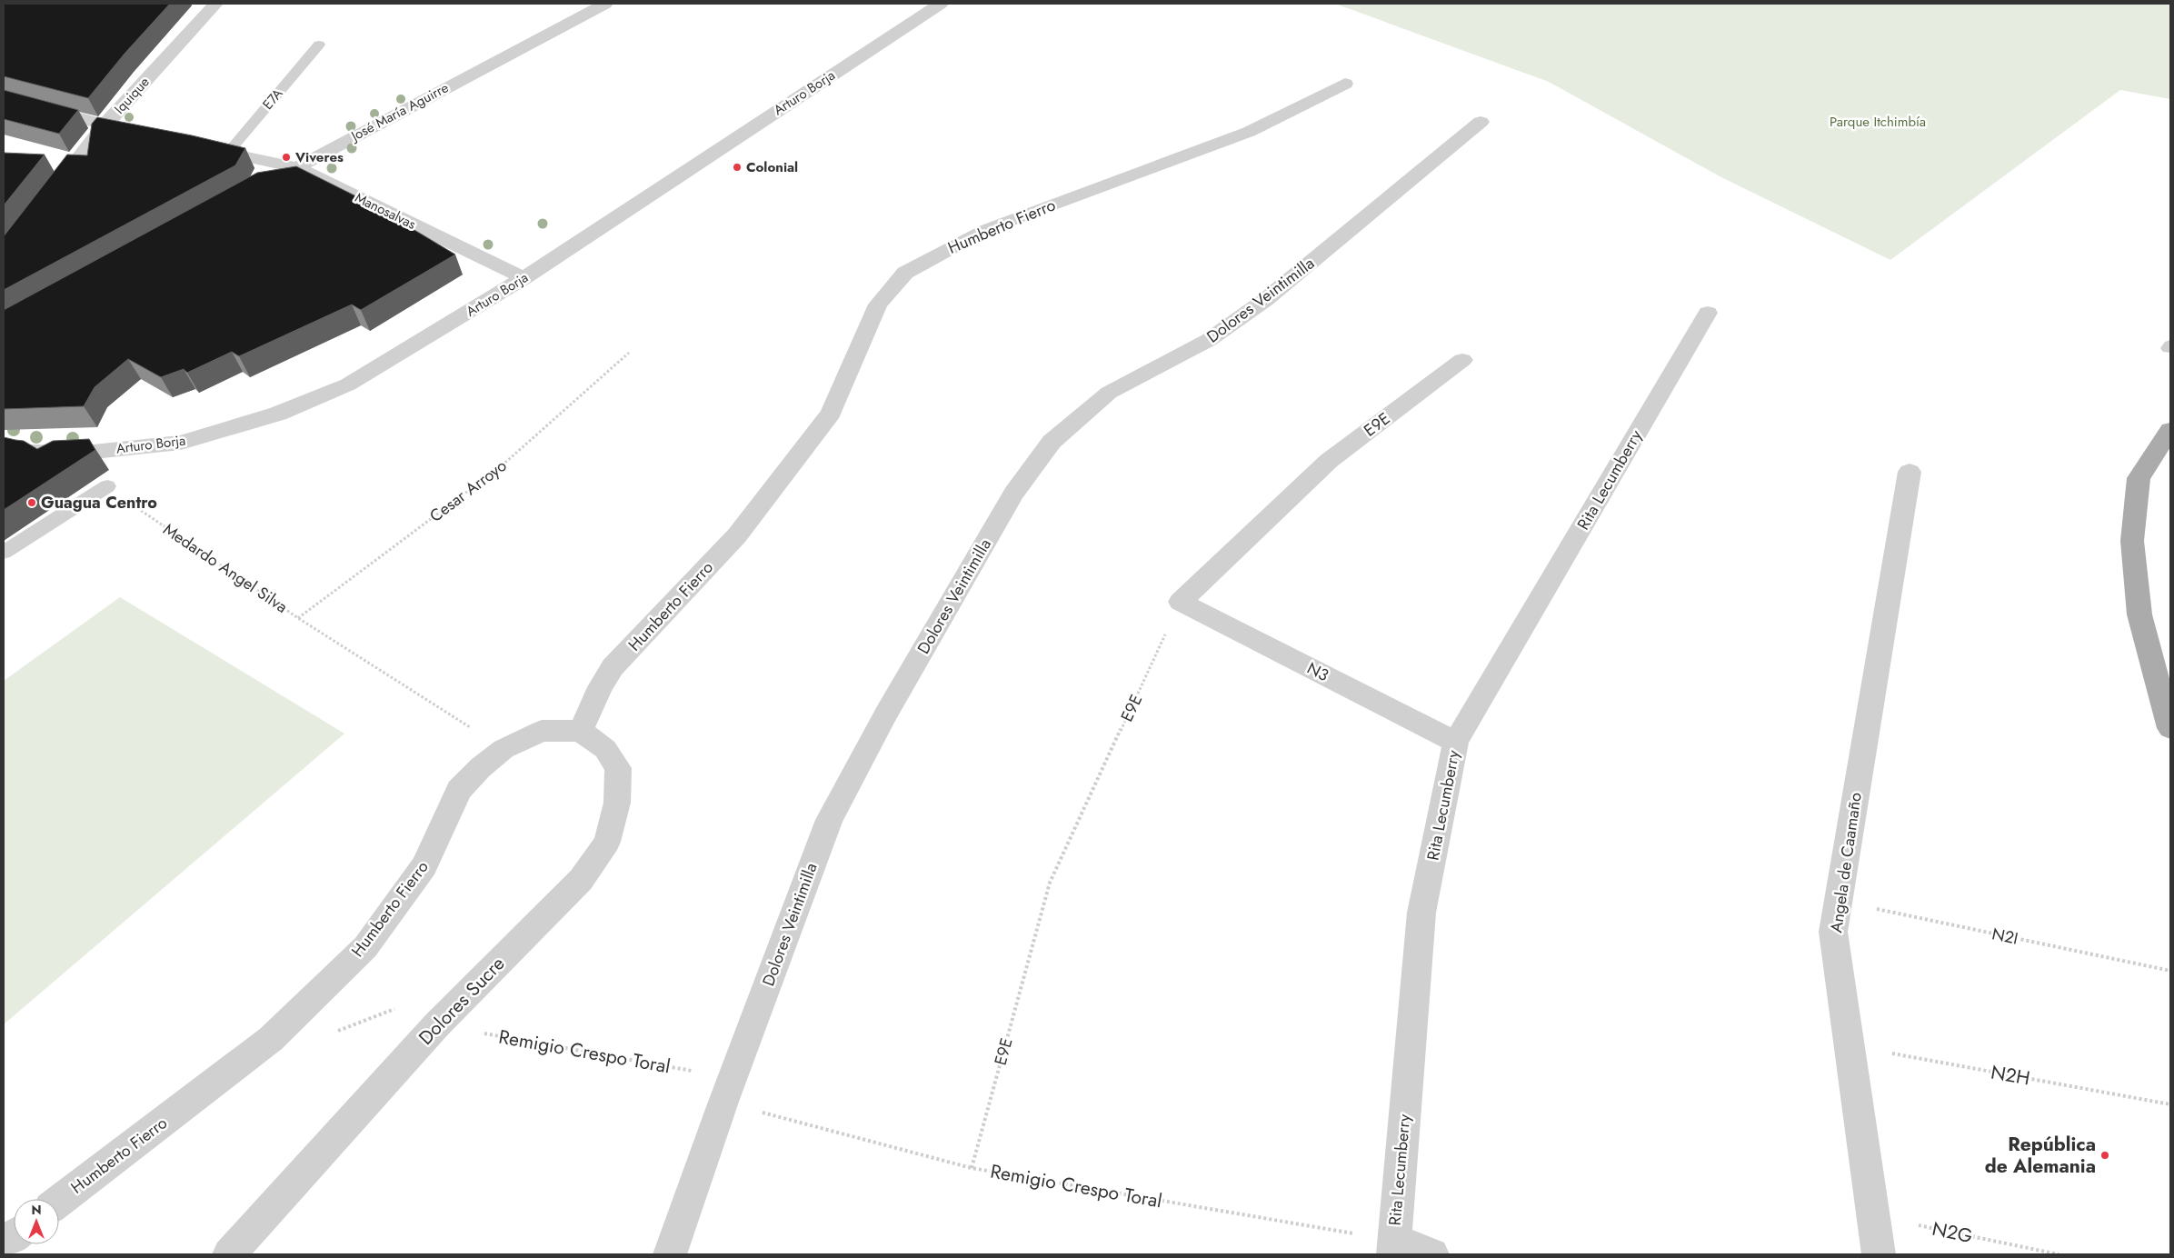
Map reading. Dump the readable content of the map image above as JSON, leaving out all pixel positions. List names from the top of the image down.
{
  "streets": {
    "street": [
      "Arturo Borja",
      "Iquique",
      "José María Aguirre",
      "Manosalvas",
      "Humberto Fierro",
      "Dolores Veintimilla",
      "E9E",
      "Rita Lecumberry",
      "N3",
      "Angela de Caamaño",
      "Dolores Sucre"
    ],
    "lane": ["E7A"],
    "path": [
      "Cesar Arroyo",
      "Medardo Angel Silva",
      "N2I",
      "Remigio Crespo Toral",
      "N2H",
      "N2G"
    ]
  },
  "crossings": [
    ["Arturo Borja", "Manosalvas"],
    ["E7A", "Manosalvas"],
    ["José María Aguirre", "Manosalvas"],
    ["Humberto Fierro", "Medardo Angel Silva"],
    ["Humberto Fierro", "Dolores Sucre"],
    ["Dolores Veintimilla", "Remigio Crespo Toral"],
    ["E9E", "N3"],
    ["E9E", "Remigio Crespo Toral"],
    ["Rita Lecumberry", "N3"],
    ["Rita Lecumberry", "Remigio Crespo Toral"],
    ["Cesar Arroyo", "Medardo Angel Silva"],
    ["Angela de Caamaño", "N2I"],
    ["Angela de Caamaño", "N2H"],
    ["Angela de Caamaño", "N2G"],
    ["Dolores Sucre", "Remigio Crespo Toral"]
  ],
  "parks": ["Parque Itchimbía"],
  "places": [
    "Viveres",
    "Colonial",
    "Guagua Centro",
    "República de Alemania"
  ],
  "north": "top"
}
